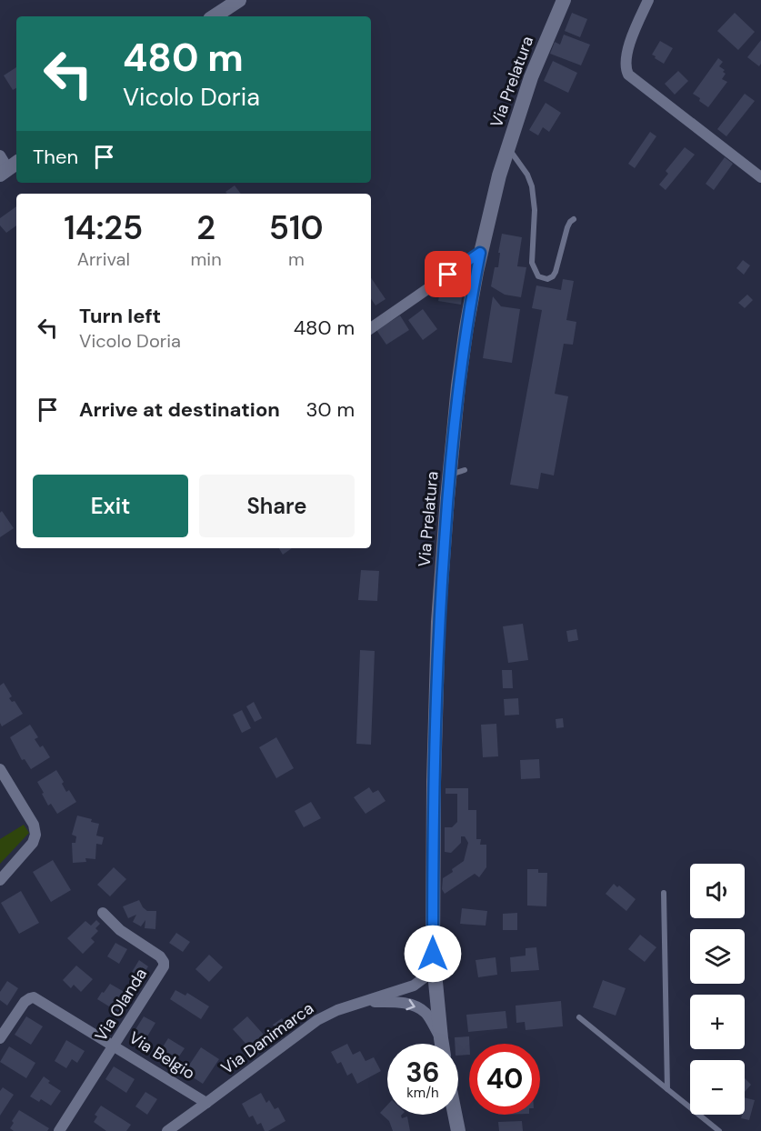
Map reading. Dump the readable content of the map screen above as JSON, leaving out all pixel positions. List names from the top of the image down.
{
  "streets": {
    "street": [
      "Via Prelatura",
      "Via Olanda",
      "Via Danimarca",
      "Via Belgio"
    ]
  },
  "crossings": [
    ["Via Prelatura", "Via Danimarca"],
    ["Via Olanda", "Via Belgio"],
    ["Via Danimarca", "Via Belgio"]
  ],
  "page": {
    "turn": ["480 m", "Vicolo Doria"],
    "then": "Then",
    "eta": [
      "14:25",
      "Arrival",
      "2",
      "min",
      "510",
      "m"
    ],
    "list": [
      {
        "name": "Turn left",
        "note": "Vicolo Doria",
        "value": "480 m"
      },
      {
        "name": "Arrive at destination",
        "value": "30 m"
      }
    ],
    "buttons": ["Exit", "Share"],
    "map_buttons": ["+", "−"],
    "speed": "36 km/h",
    "limit": "40"
  }
}
